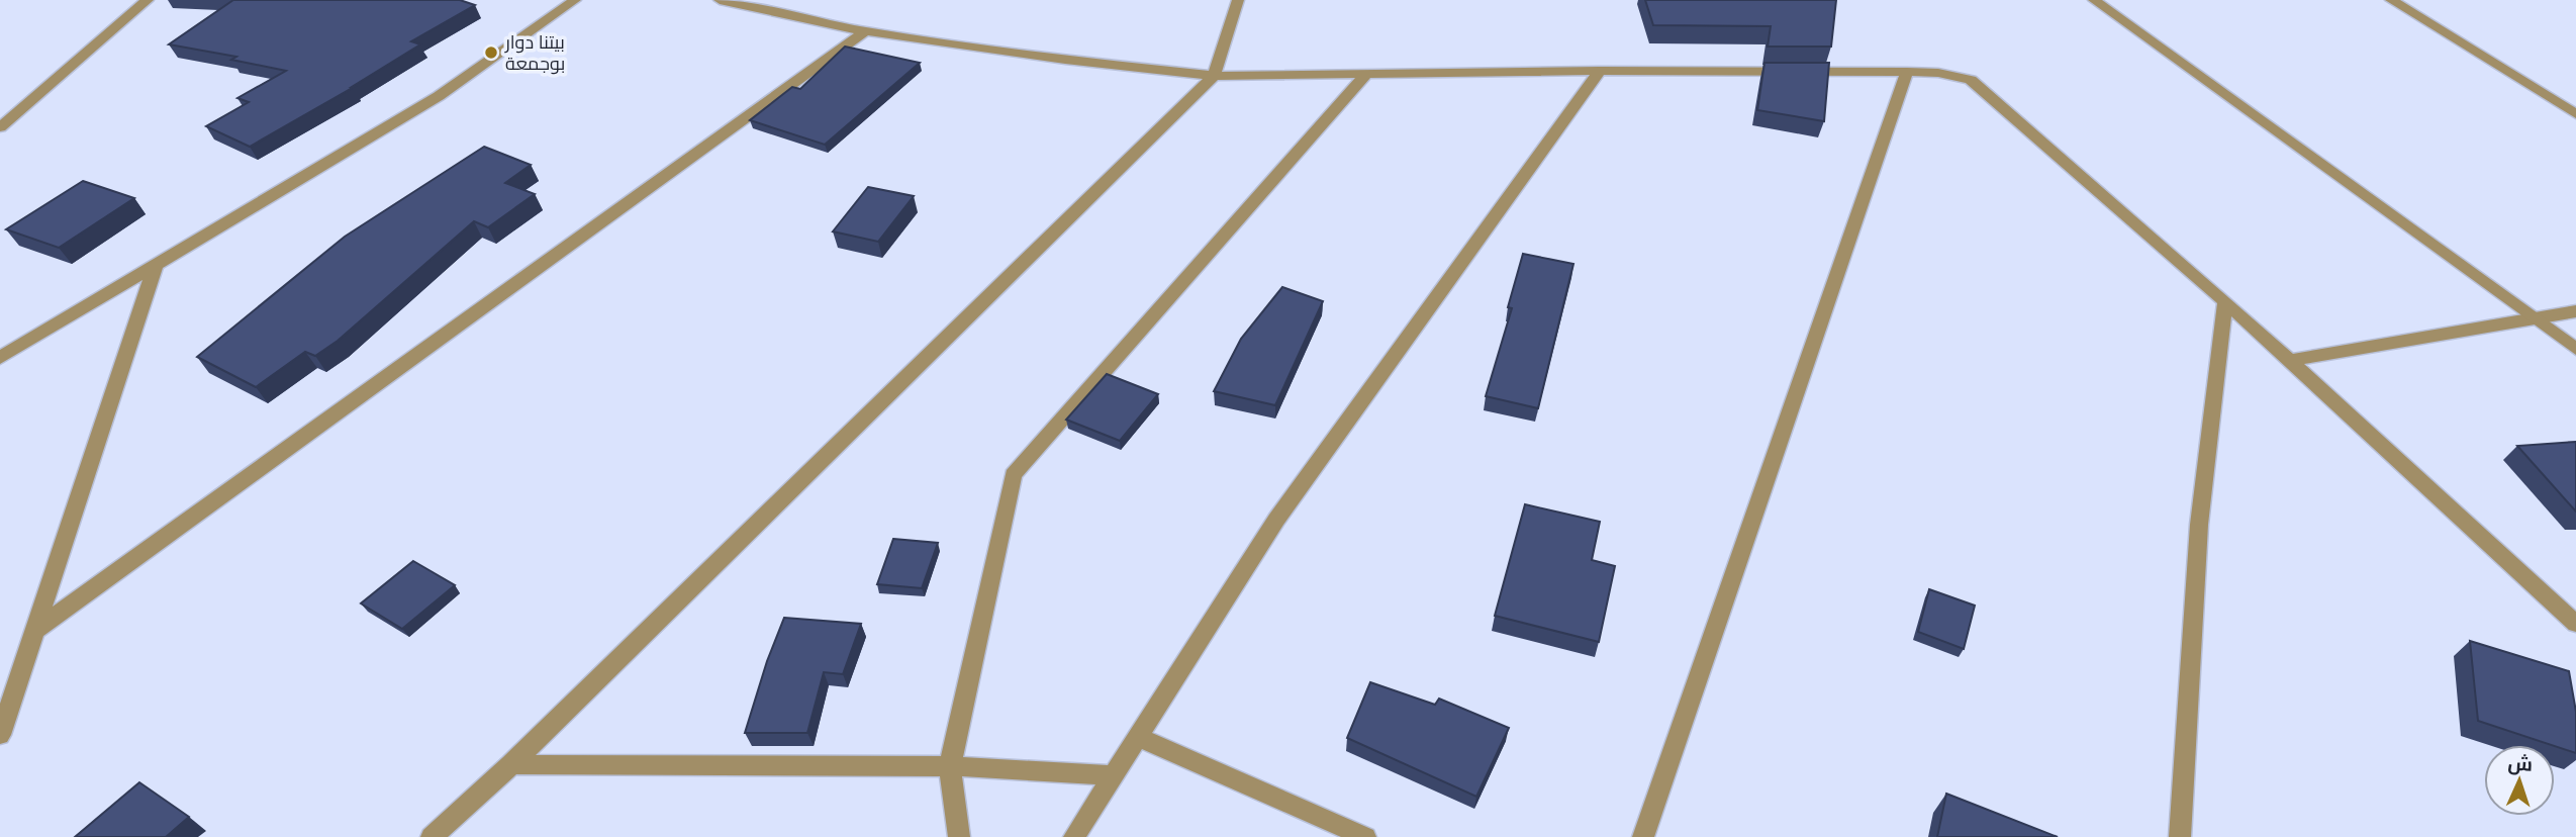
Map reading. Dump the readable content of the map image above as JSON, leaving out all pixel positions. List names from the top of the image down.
{
  "places": ["بيتنا دوار بوجمعة"],
  "north": "top"
}
